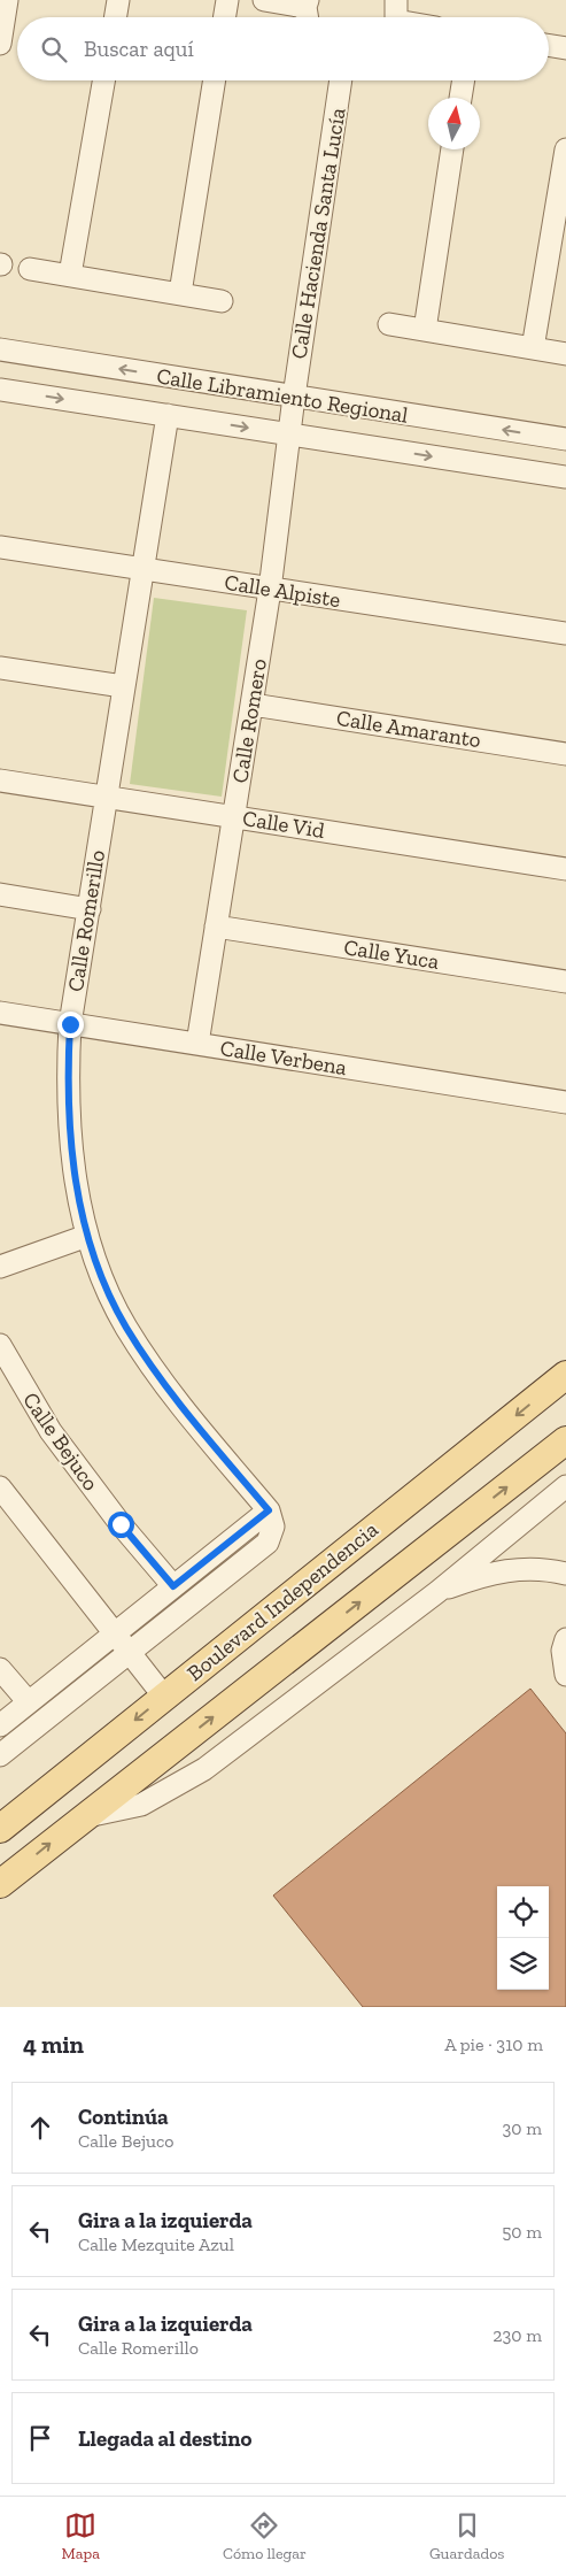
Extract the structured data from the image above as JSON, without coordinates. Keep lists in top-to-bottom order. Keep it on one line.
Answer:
{"streets":{"main road":["Boulevard Independencia"],"street":["Calle Hacienda Santa Lucía","Calle Libramiento Regional","Calle Alpiste","Calle Romero","Calle Amaranto","Calle Vid","Calle Romerillo","Calle Yuca","Calle Verbena","Calle Bejuco"]},"crossings":[["Calle Hacienda Santa Lucía","Calle Libramiento Regional"],["Calle Hacienda Santa Lucía","Calle Romero"],["Calle Libramiento Regional","Calle Romero"],["Calle Libramiento Regional","Calle Romerillo"],["Calle Alpiste","Calle Romero"],["Calle Alpiste","Calle Romerillo"],["Calle Romero","Calle Amaranto"],["Calle Romero","Calle Vid"],["Calle Romero","Calle Yuca"],["Calle Romero","Calle Verbena"],["Calle Vid","Calle Romerillo"],["Calle Romerillo","Calle Verbena"]],"north":"top","page":{"search":"Buscar aquí","heading":["4 min","A pie · 310 m"],"list":[["Continúa","Calle Bejuco","30 m"],["Gira a la izquierda","Calle Mezquite Azul","50 m"],["Gira a la izquierda","Calle Romerillo","230 m"],"Llegada al destino"],"nav":["Mapa","Cómo llegar","Guardados"]}}
